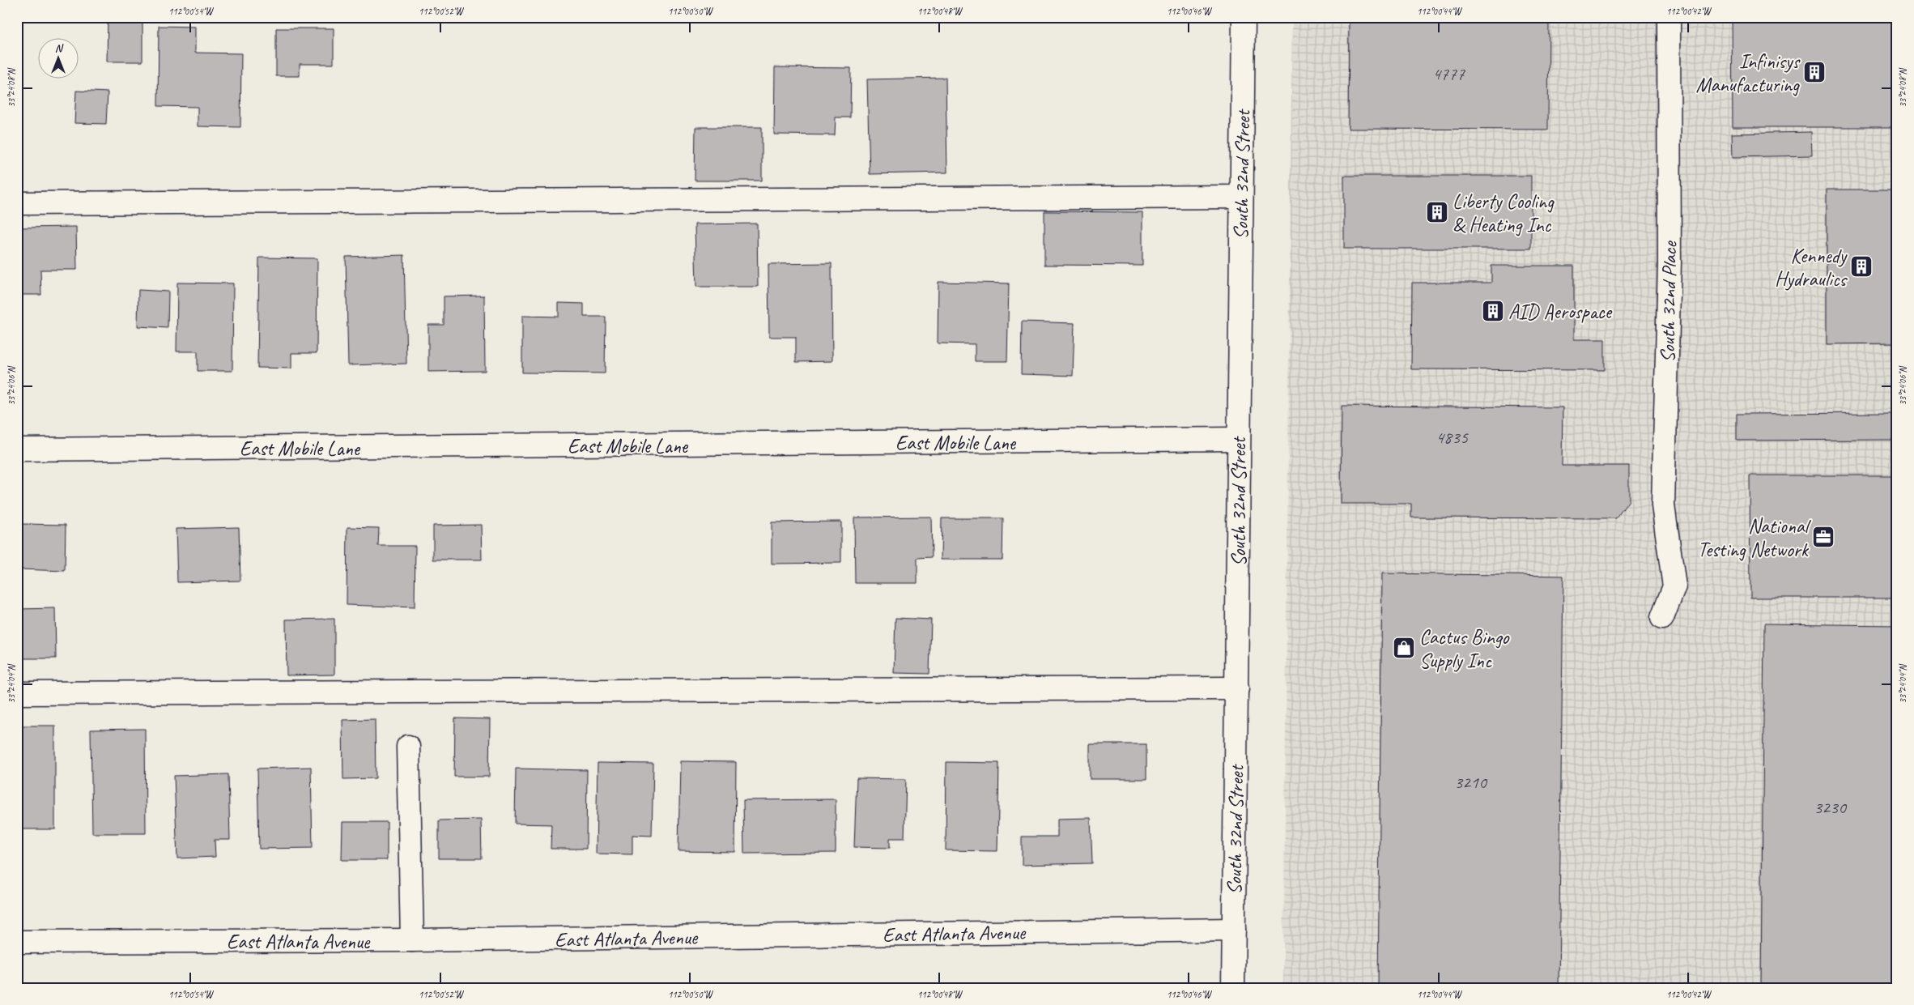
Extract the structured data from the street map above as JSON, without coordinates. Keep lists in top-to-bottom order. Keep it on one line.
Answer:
{"streets":{"street":["South 32nd Street","South 32nd Place","East Mobile Lane","East Atlanta Avenue"]},"crossings":[["South 32nd Street","East Mobile Lane"],["South 32nd Street","East Atlanta Avenue"]],"places":{"building":["Infinisys Manufacturing","Liberty Cooling & Heating Inc","Kennedy Hydraulics","AID Aerospace"],"office":["National Testing Network"],"shop":["Cactus Bingo Supply Inc"]},"house_numbers":["4777","4835","3210","3230"],"north":"top","coordinates":["112°00'54\"W","112°00'52\"W","112°00'50\"W","112°00'48\"W","112°00'46\"W","112°00'44\"W","112°00'42\"W","33°24'08\"N","33°24'06\"N","33°24'04\"N"]}
